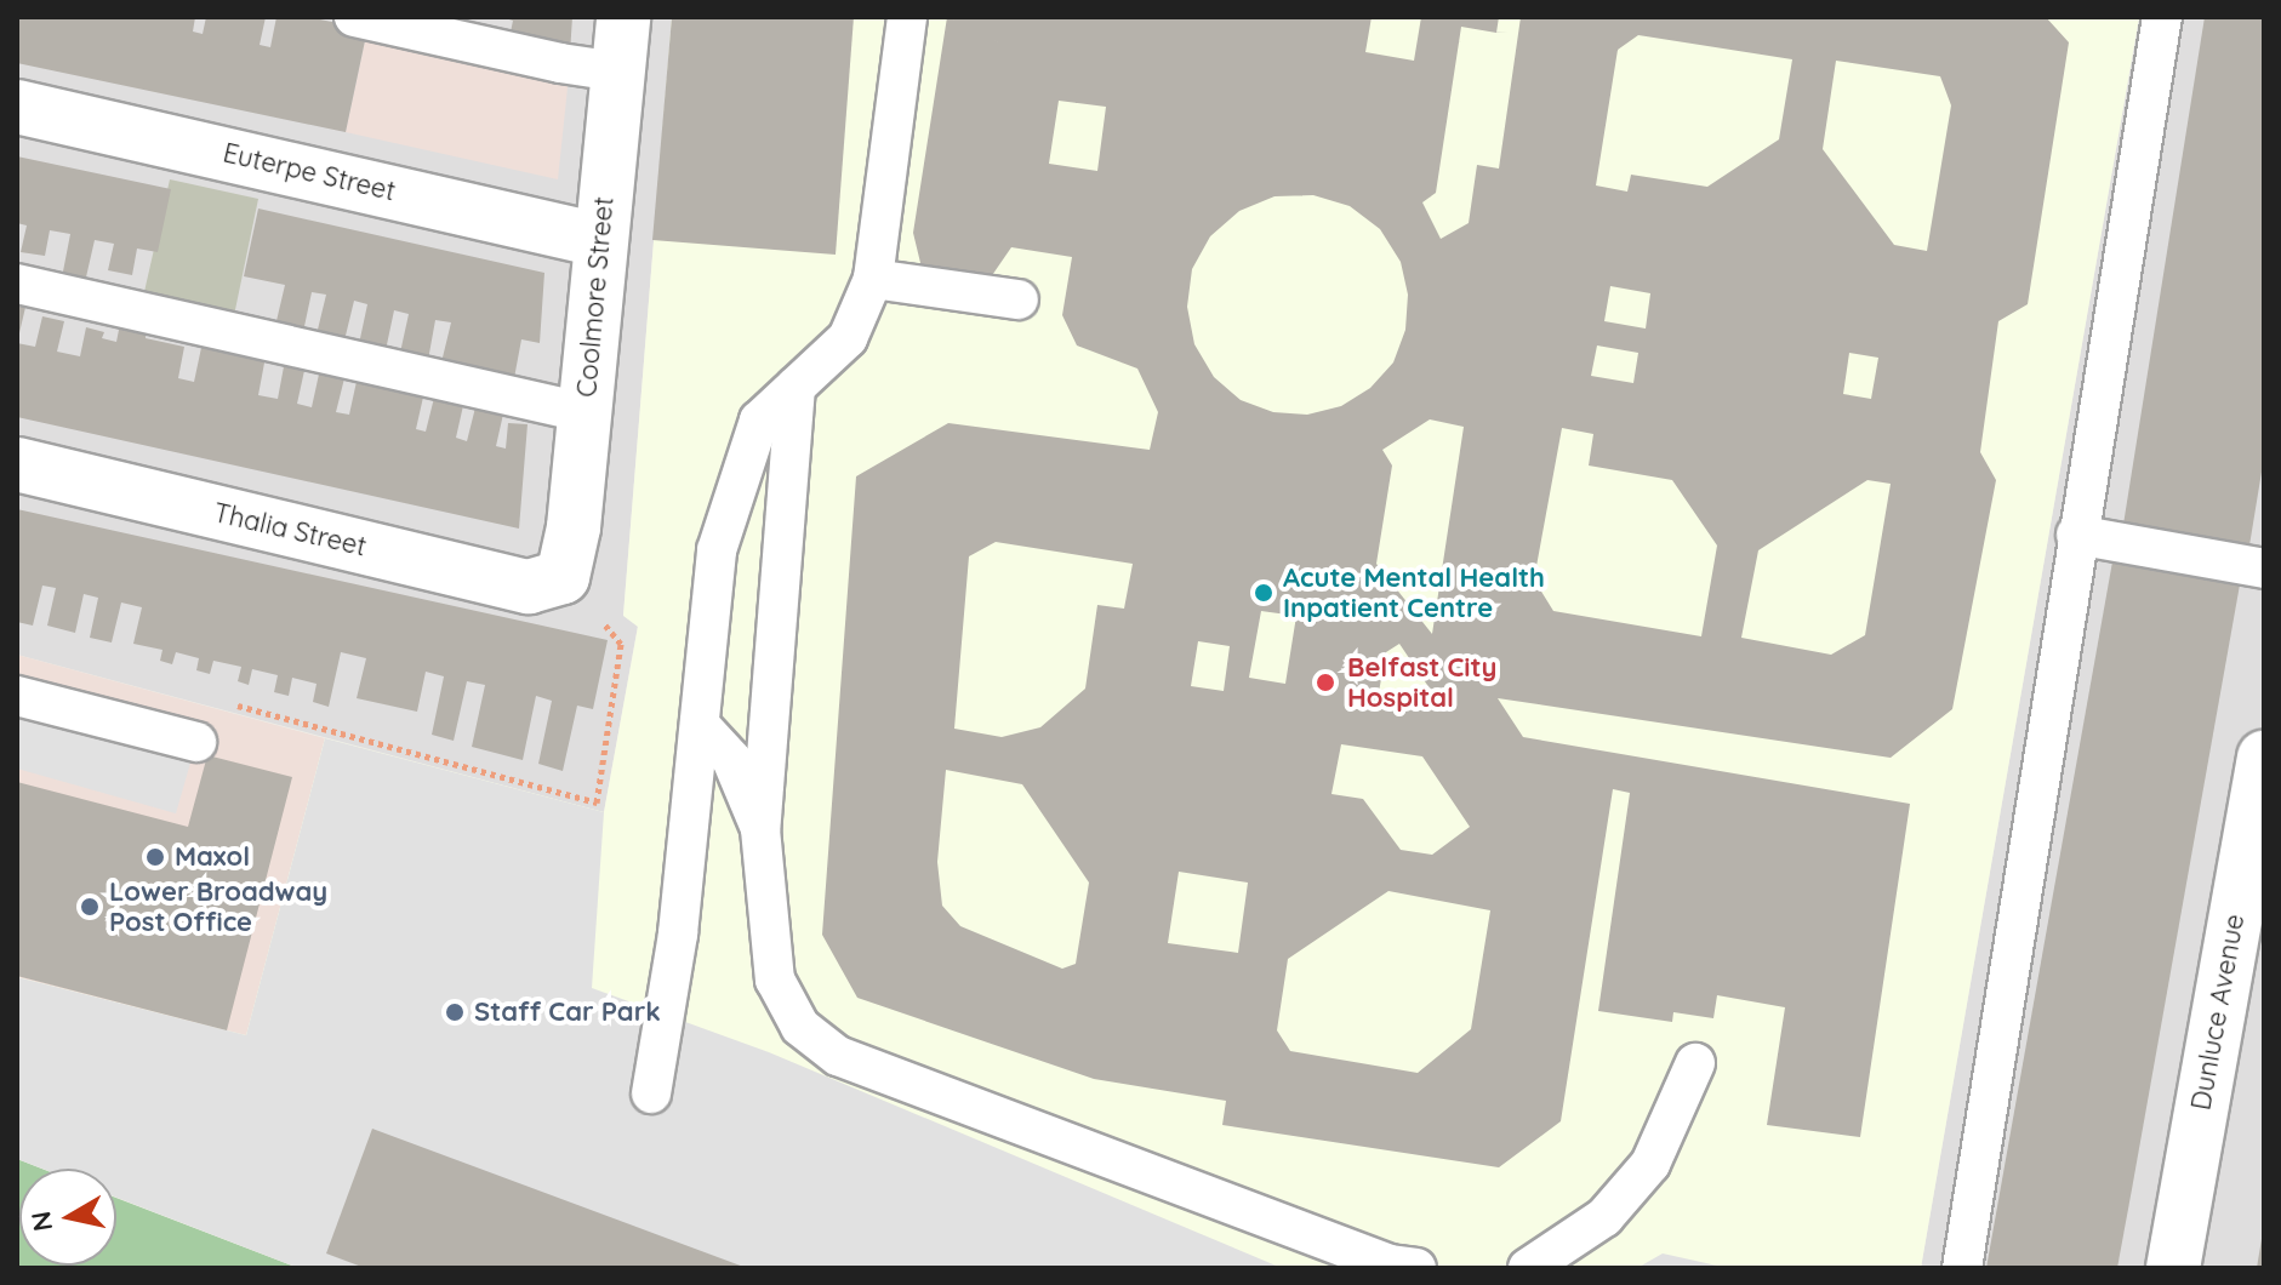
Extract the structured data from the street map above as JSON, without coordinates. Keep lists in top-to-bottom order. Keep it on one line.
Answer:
{"streets":{"street":["Euterpe Street","Coolmore Street","Thalia Street","Dunluce Avenue"]},"crossings":[["Euterpe Street","Coolmore Street"],["Coolmore Street","Thalia Street"]],"places":["Acute Mental Health Inpatient Centre","Belfast City Hospital","Maxol","Lower Broadway Post Office","Staff Car Park"],"north":"left"}
